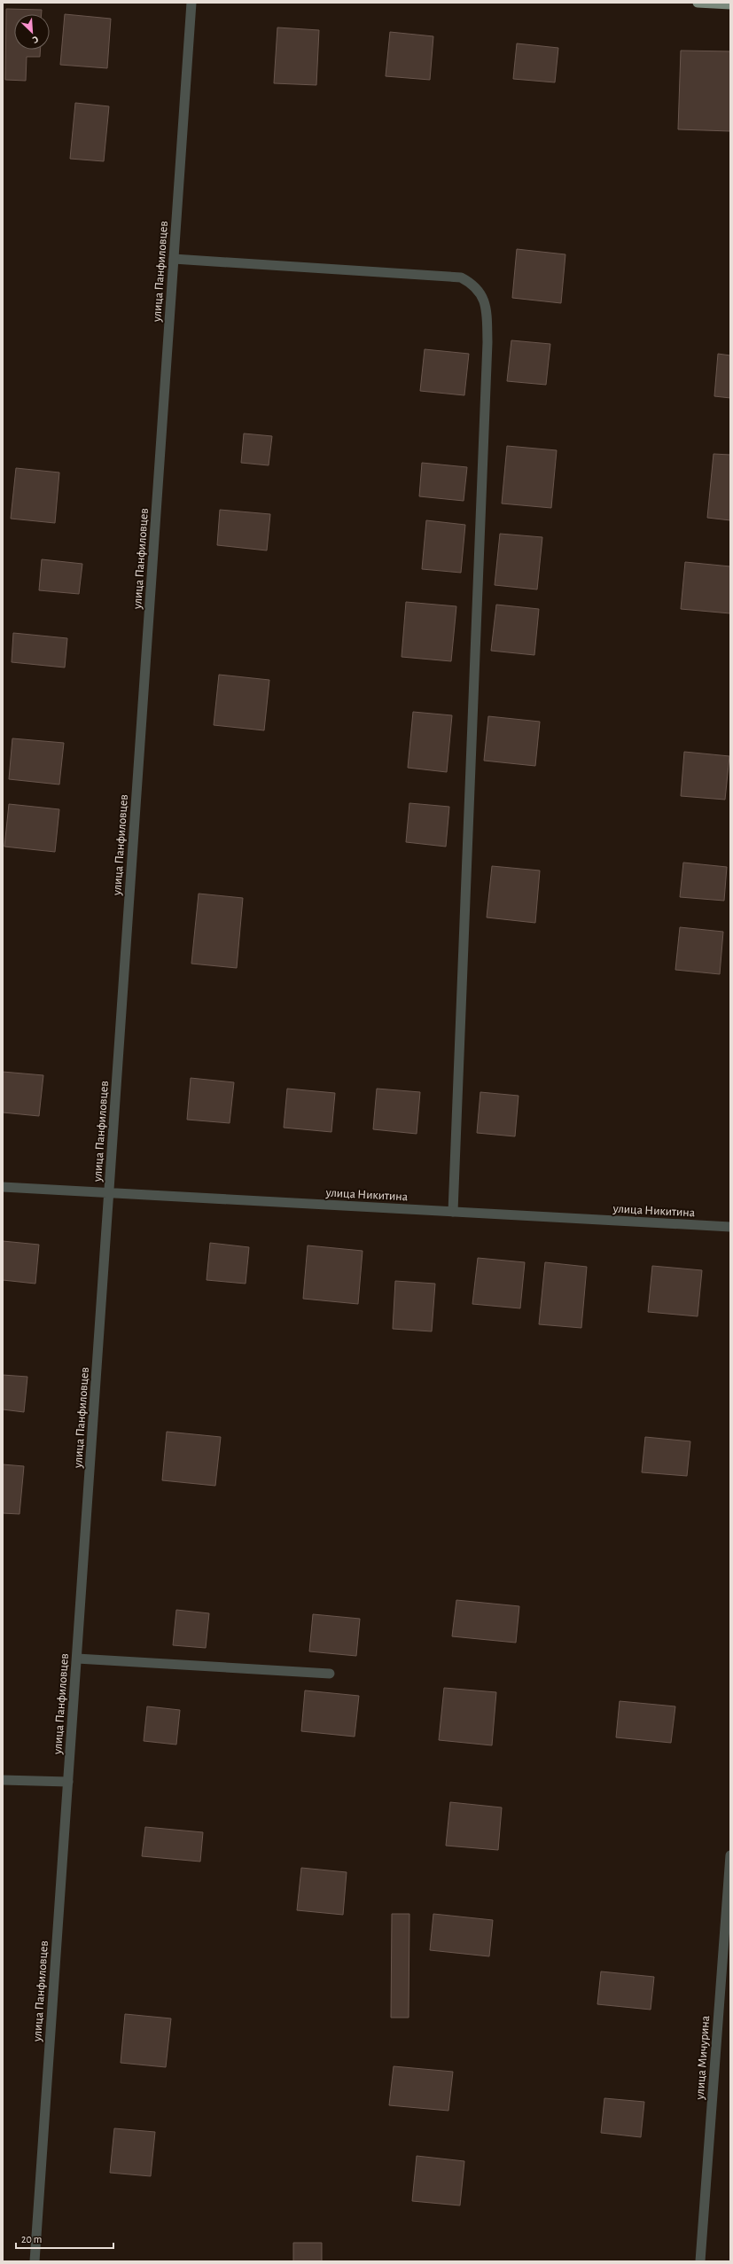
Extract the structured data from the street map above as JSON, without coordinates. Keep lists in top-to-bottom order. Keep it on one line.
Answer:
{"streets":{"street":["улица Панфиловцев","улица Никитина","улица Мичурина"]},"crossings":[["улица Панфиловцев","улица Никитина"]],"scale_bar":"20 m","north":"bottom right"}
